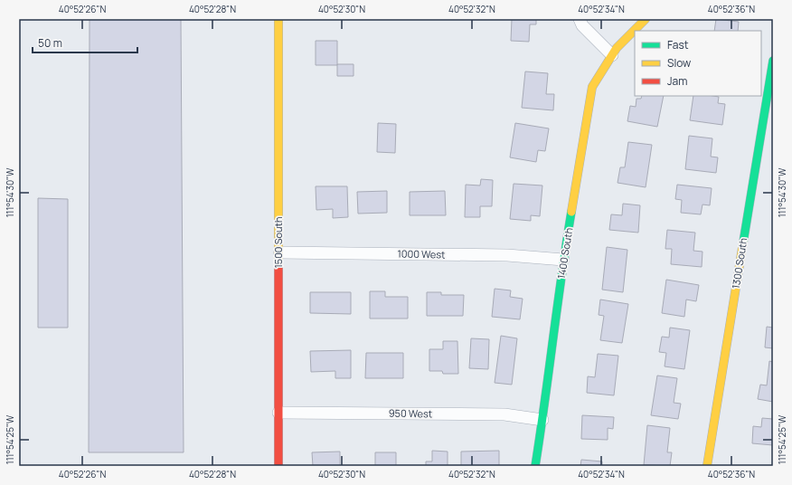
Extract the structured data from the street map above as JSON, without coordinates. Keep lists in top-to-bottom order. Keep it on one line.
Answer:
{"streets":{"street":["1500 South","1400 South","1000 West","1300 South","950 West"]},"crossings":[["1500 South","1000 West"],["1500 South","950 West"],["1400 South","1000 West"],["1400 South","950 West"]],"legend":["Fast","Slow","Jam"],"scale_bar":"50 m","coordinates":["40°52'26\"N","40°52'28\"N","40°52'30\"N","40°52'32\"N","40°52'34\"N","40°52'36\"N","111°54'30\"W","111°54'25\"W"]}
